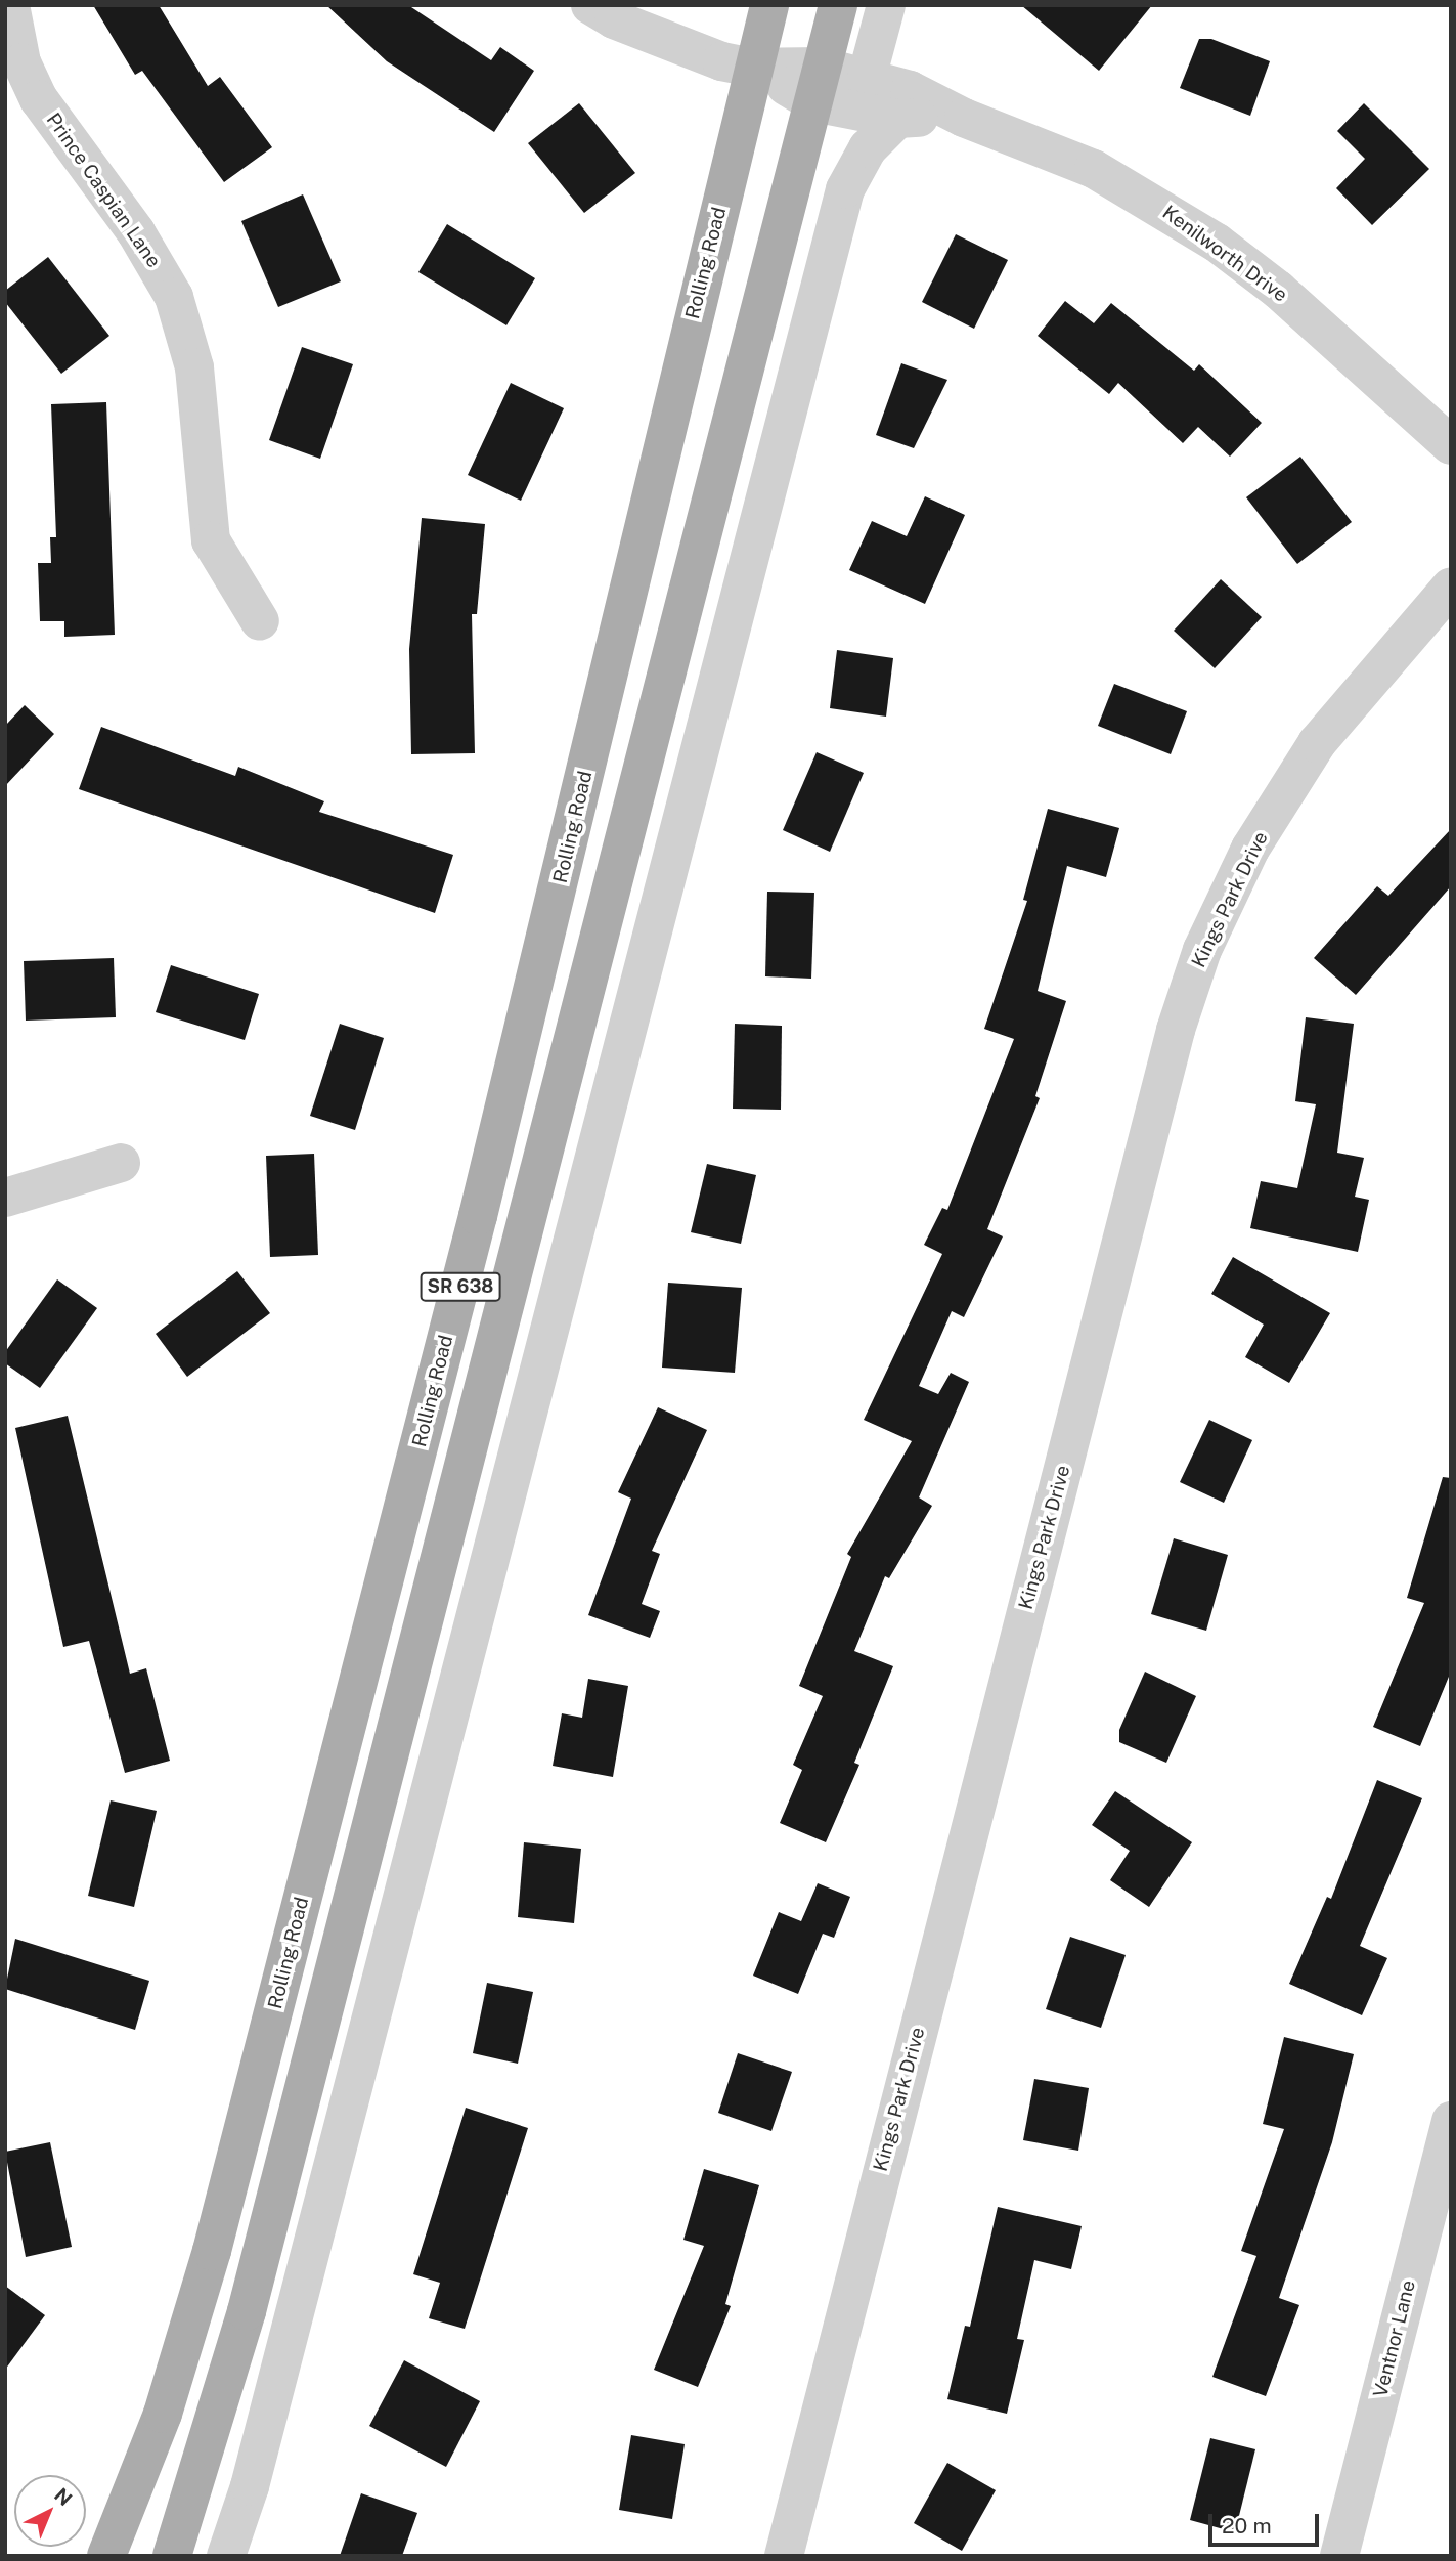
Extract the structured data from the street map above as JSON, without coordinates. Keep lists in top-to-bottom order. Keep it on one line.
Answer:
{"streets":{"main road":["Rolling Road","SR 638"],"street":["Prince Caspian Lane","Kenilworth Drive","Kings Park Drive","Ventnor Lane"]},"crossings":[["Kenilworth Drive","Rolling Road"],["Kenilworth Drive","SR 638"]],"scale_bar":"20 m","north":"top right"}
